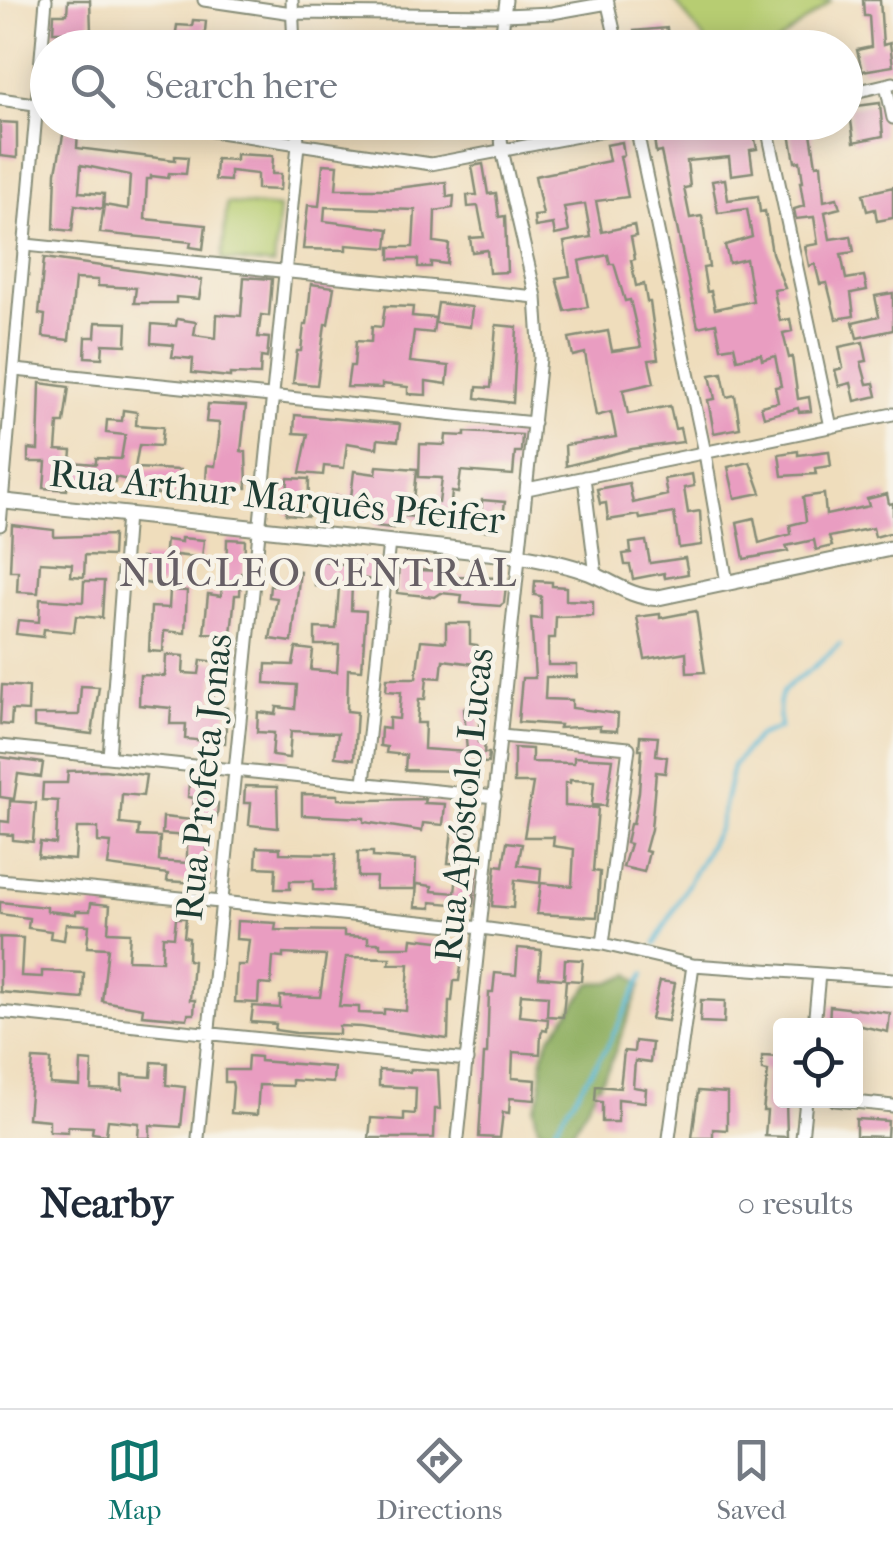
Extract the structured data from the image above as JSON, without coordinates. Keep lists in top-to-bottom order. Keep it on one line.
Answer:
{"streets":{"street":["Rua Arthur Marquês Pfeifer","Rua Profeta Jonas","Rua Apóstolo Lucas"]},"crossings":[["Rua Arthur Marquês Pfeifer","Rua Profeta Jonas"],["Rua Arthur Marquês Pfeifer","Rua Apóstolo Lucas"]],"districts":["NÚCLEO CENTRAL"],"page":{"search":"Search here","heading":["Nearby","0 results"],"nav":["Map","Directions","Saved"]}}
